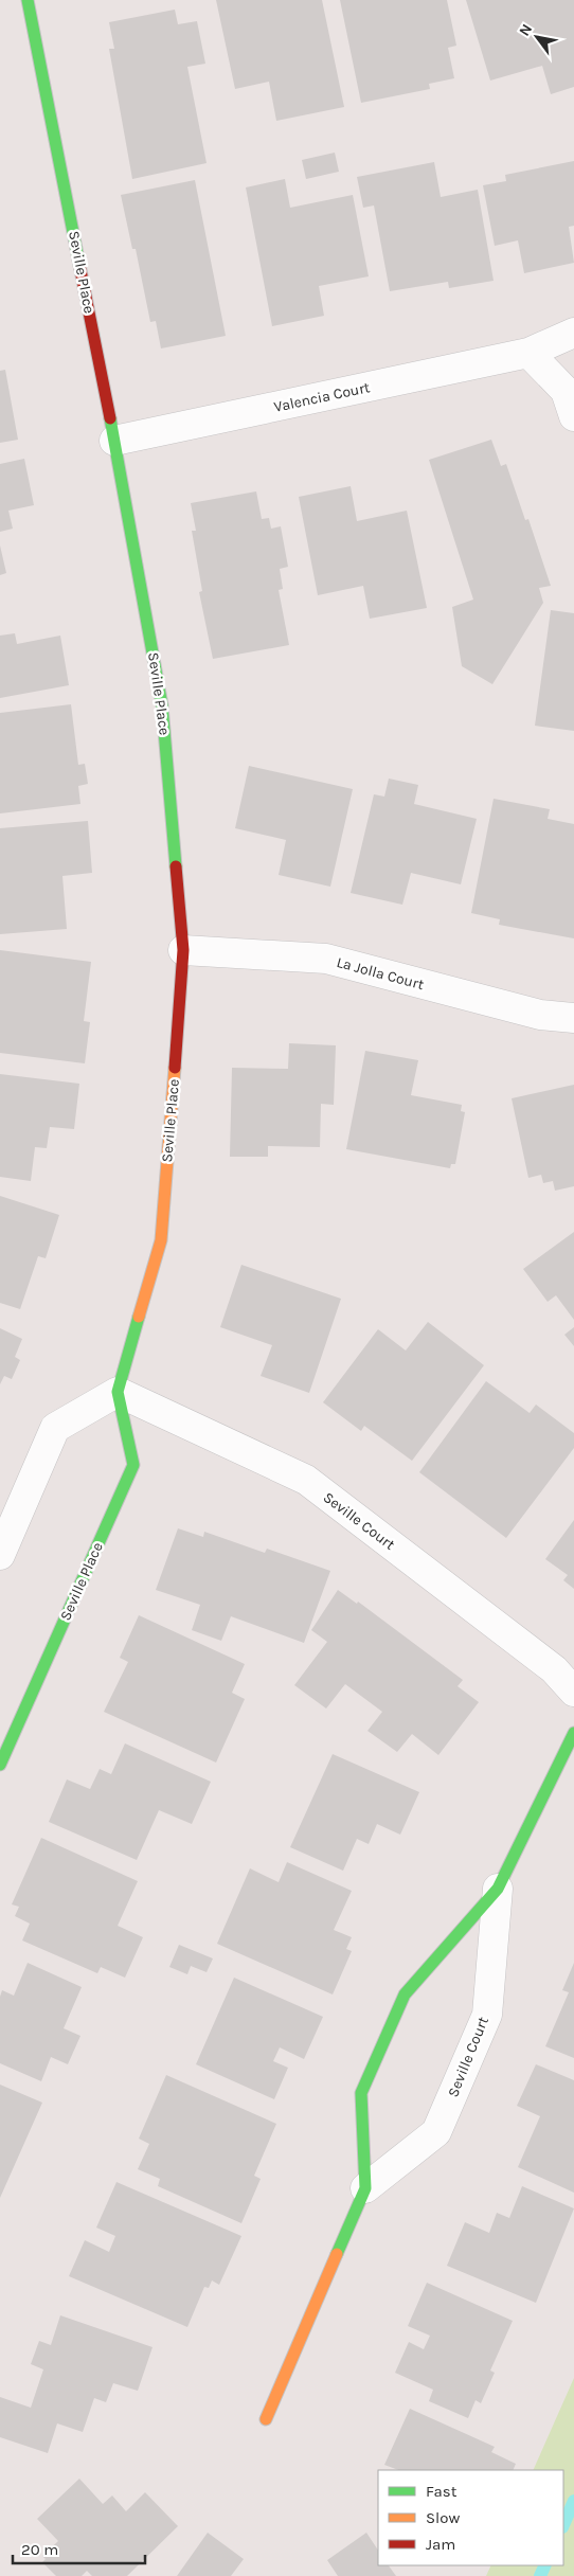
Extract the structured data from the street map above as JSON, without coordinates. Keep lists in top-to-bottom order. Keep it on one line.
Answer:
{"streets":{"street":["Seville Place","Valencia Court","La Jolla Court","Seville Court"]},"crossings":[["Seville Place","Valencia Court"],["Seville Place","La Jolla Court"],["Seville Place","Seville Court"]],"legend":["Fast","Slow","Jam"],"scale_bar":"20 m","north":"top left"}
